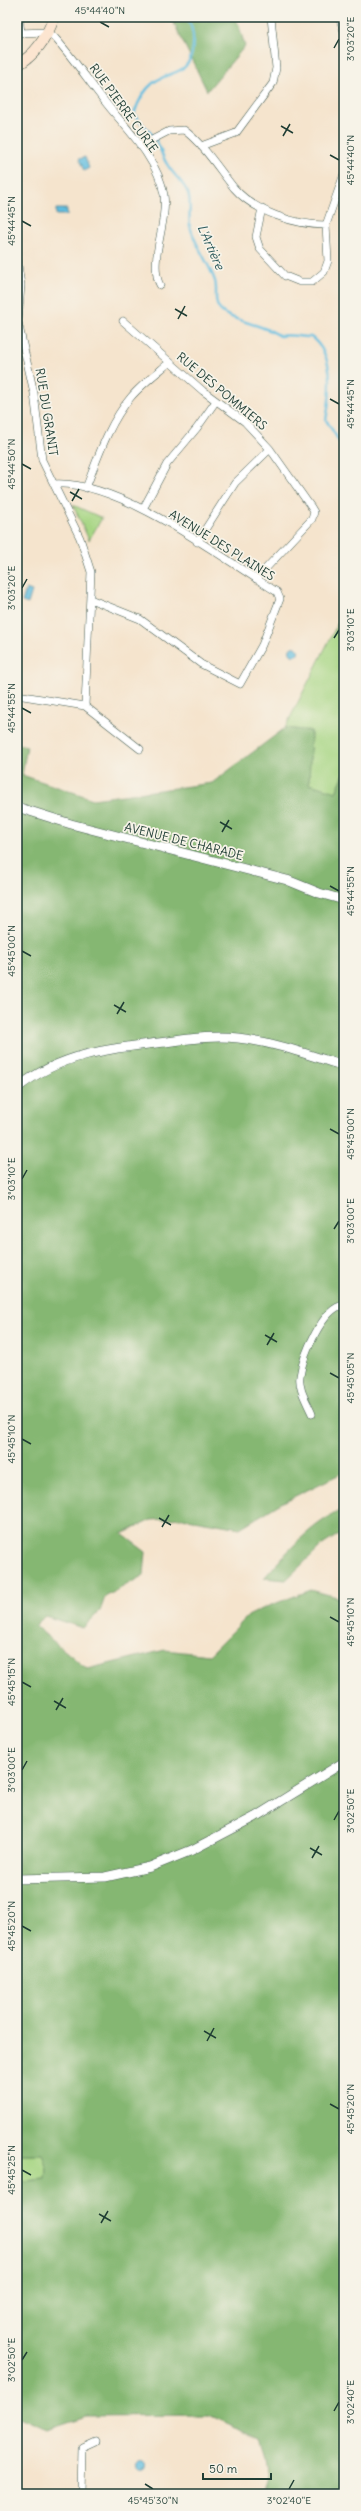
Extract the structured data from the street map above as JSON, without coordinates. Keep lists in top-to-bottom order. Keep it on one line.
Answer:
{"streets":{"street":["RUE PIERRE CURIE","RUE DES POMMIERS","RUE DU GRANIT","AVENUE DES PLAINES","AVENUE DE CHARADE"]},"crossings":[["RUE DES POMMIERS","AVENUE DES PLAINES"],["RUE DU GRANIT","AVENUE DES PLAINES"]],"water":["L'Artière"],"scale_bar":"50 m","coordinates":["45°44'40\"N","3°03'20\"E","45°44'45\"N","45°44'50\"N","3°03'10\"E","45°44'55\"N","45°45'00\"N","3°03'00\"E","45°45'05\"N","45°45'10\"N","45°45'15\"N","3°02'50\"E","45°45'20\"N","45°45'25\"N","3°02'40\"E","45°45'30\"N"]}
